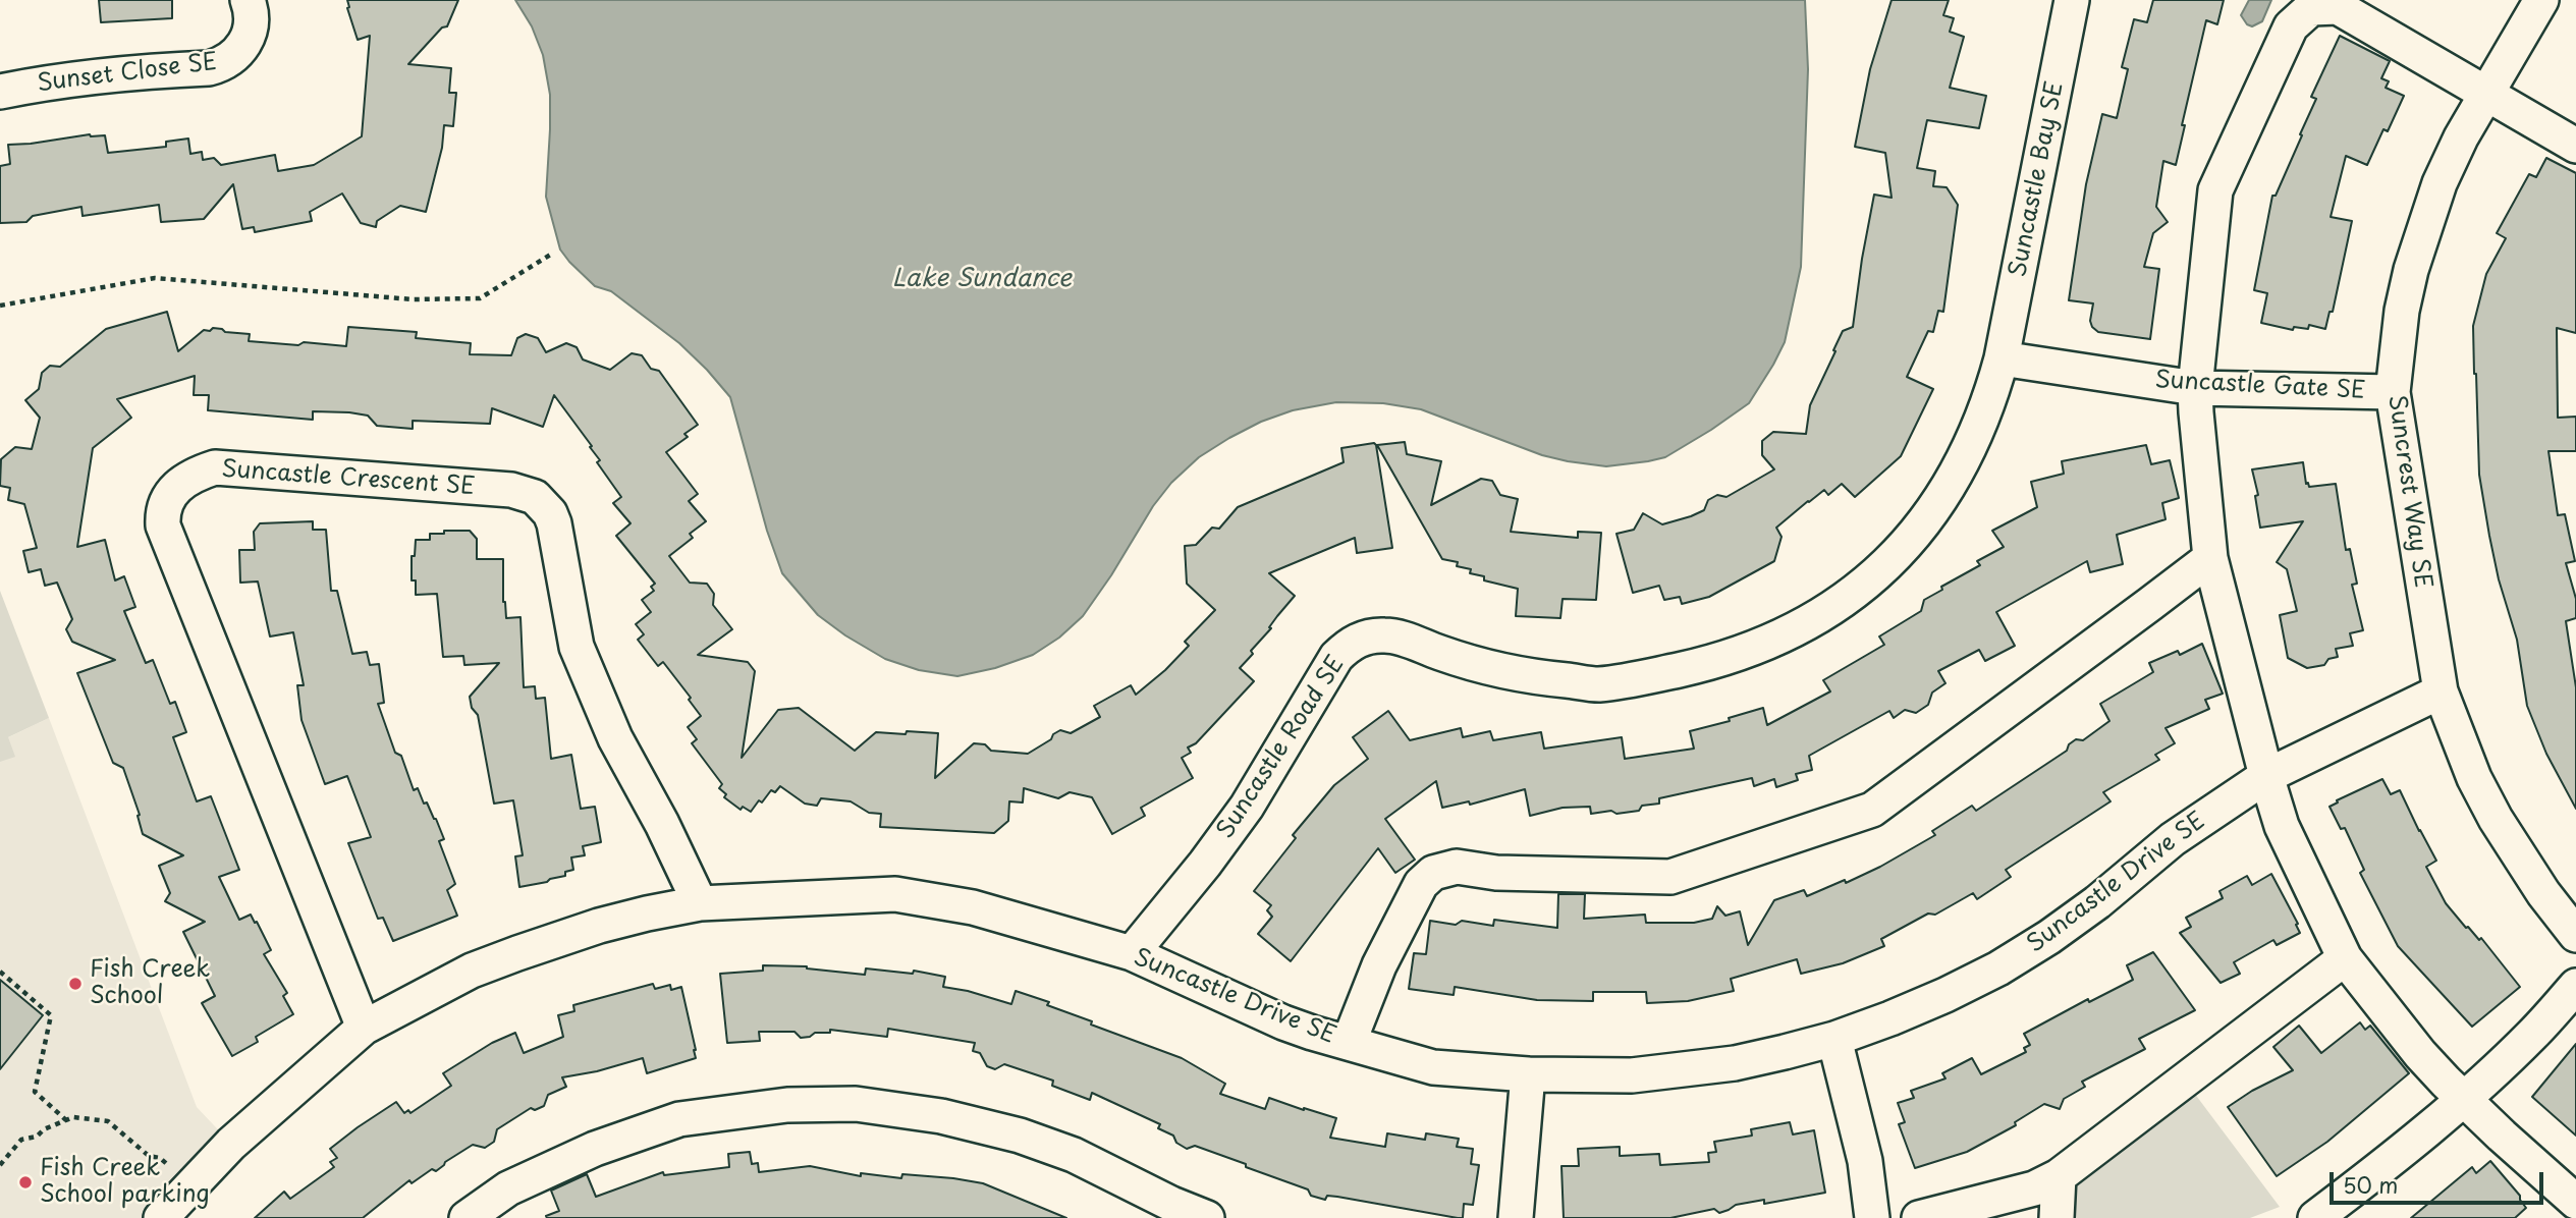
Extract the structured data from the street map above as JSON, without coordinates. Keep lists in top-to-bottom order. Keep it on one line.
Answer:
{"streets":{"street":["Sunset Close SE","Suncastle Bay SE","Suncastle Gate SE","Suncastle Crescent SE","Suncrest Way SE","Suncastle Road SE","Suncastle Drive SE"]},"crossings":[["Suncastle Bay SE","Suncastle Gate SE"],["Suncastle Bay SE","Suncastle Road SE"],["Suncastle Gate SE","Suncrest Way SE"],["Suncastle Gate SE","Suncastle Road SE"],["Suncastle Crescent SE","Suncastle Drive SE"],["Suncrest Way SE","Suncastle Drive SE"],["Suncastle Road SE","Suncastle Drive SE"]],"water":["Lake Sundance"],"places":["Fish Creek School","Fish Creek School parking"],"scale_bar":"50 m"}
